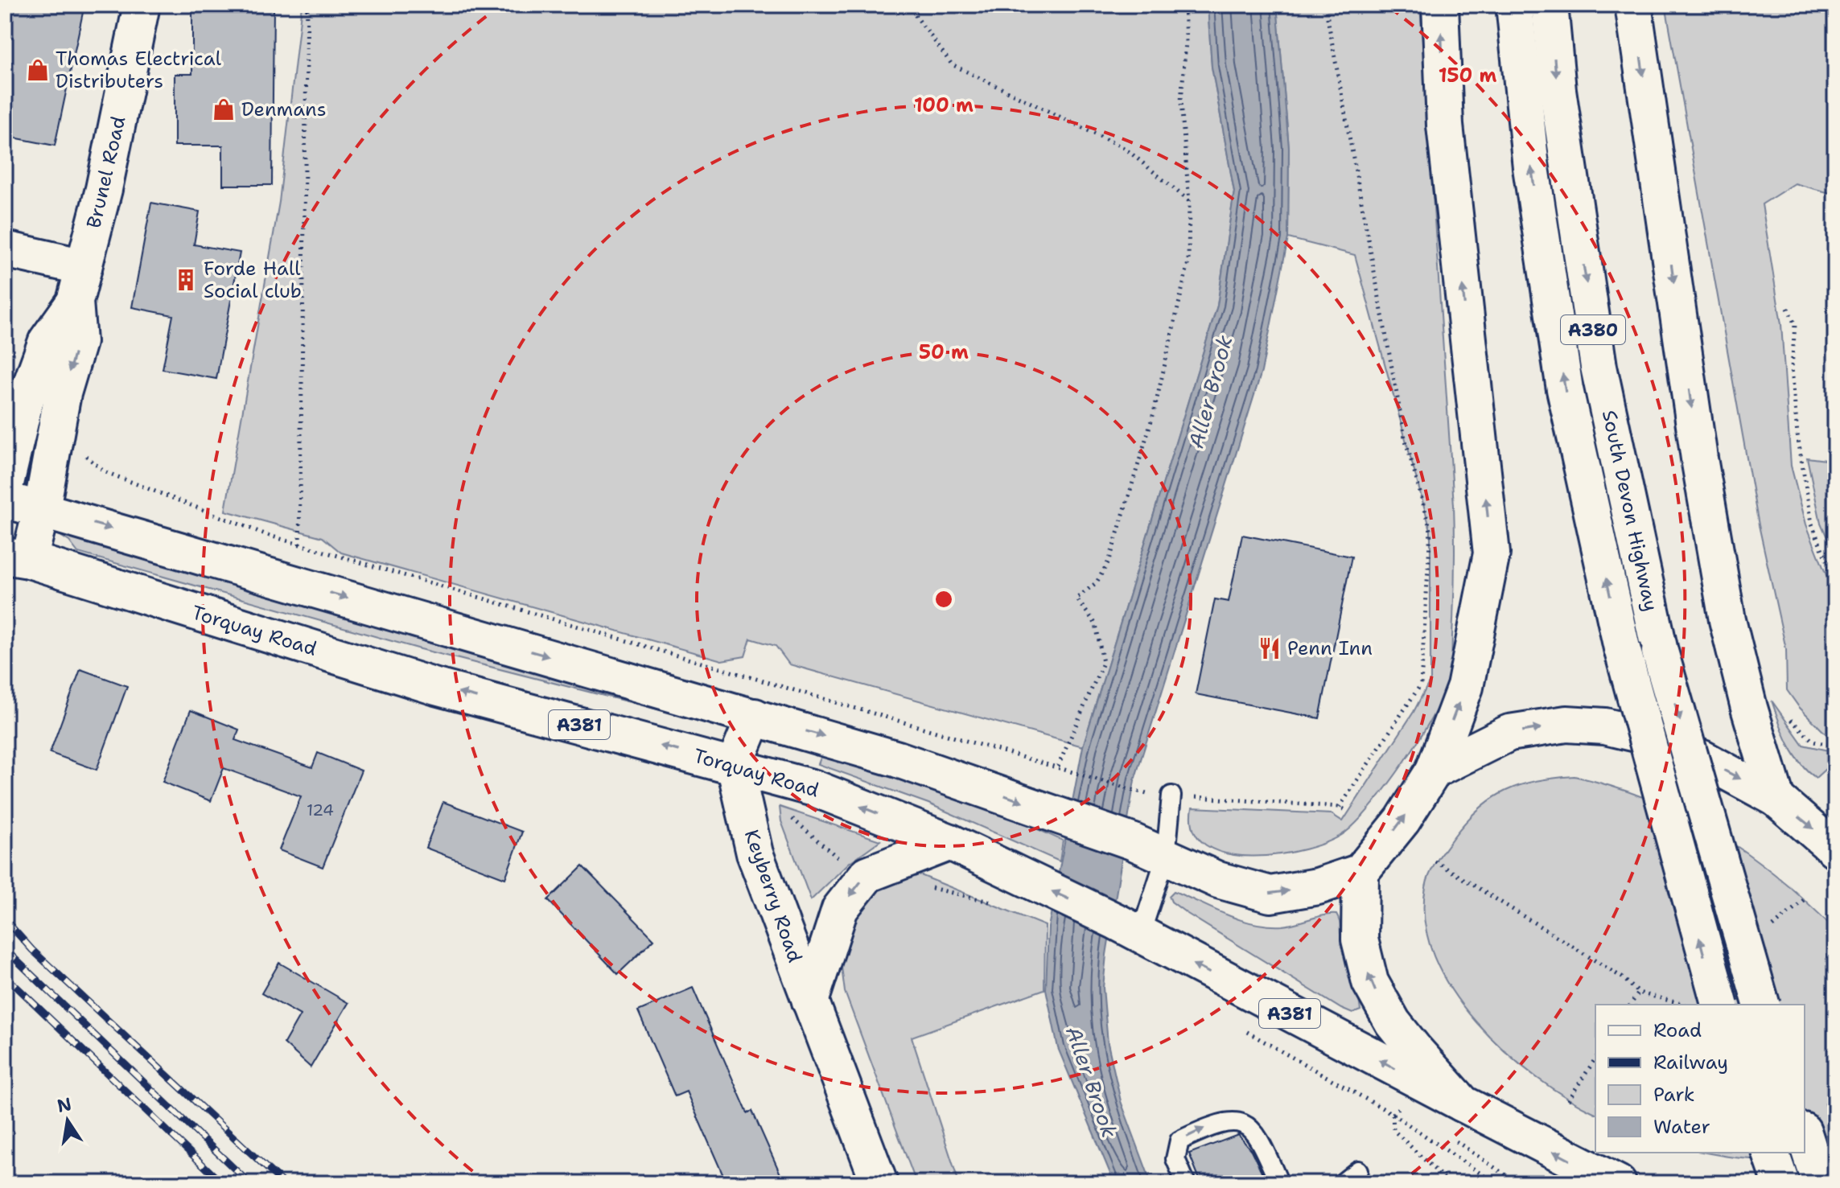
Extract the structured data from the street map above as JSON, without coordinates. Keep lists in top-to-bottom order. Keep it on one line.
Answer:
{"streets":{"main road":["Brunel Road","A380","South Devon Highway","Torquay Road","A381","Keyberry Road"]},"crossings":[["Brunel Road","Torquay Road"],["Torquay Road","A381"],["Torquay Road","Keyberry Road"]],"water":["Aller Brook"],"places":{"shop":["Thomas Electrical Distributers","Denmans"],"building":["Forde Hall Social club"],"restaurant":["Penn Inn"]},"house_numbers":["124"],"legend":["Road","Railway","Park","Water"],"north":"top","rings":["150 m","100 m","50 m"]}
